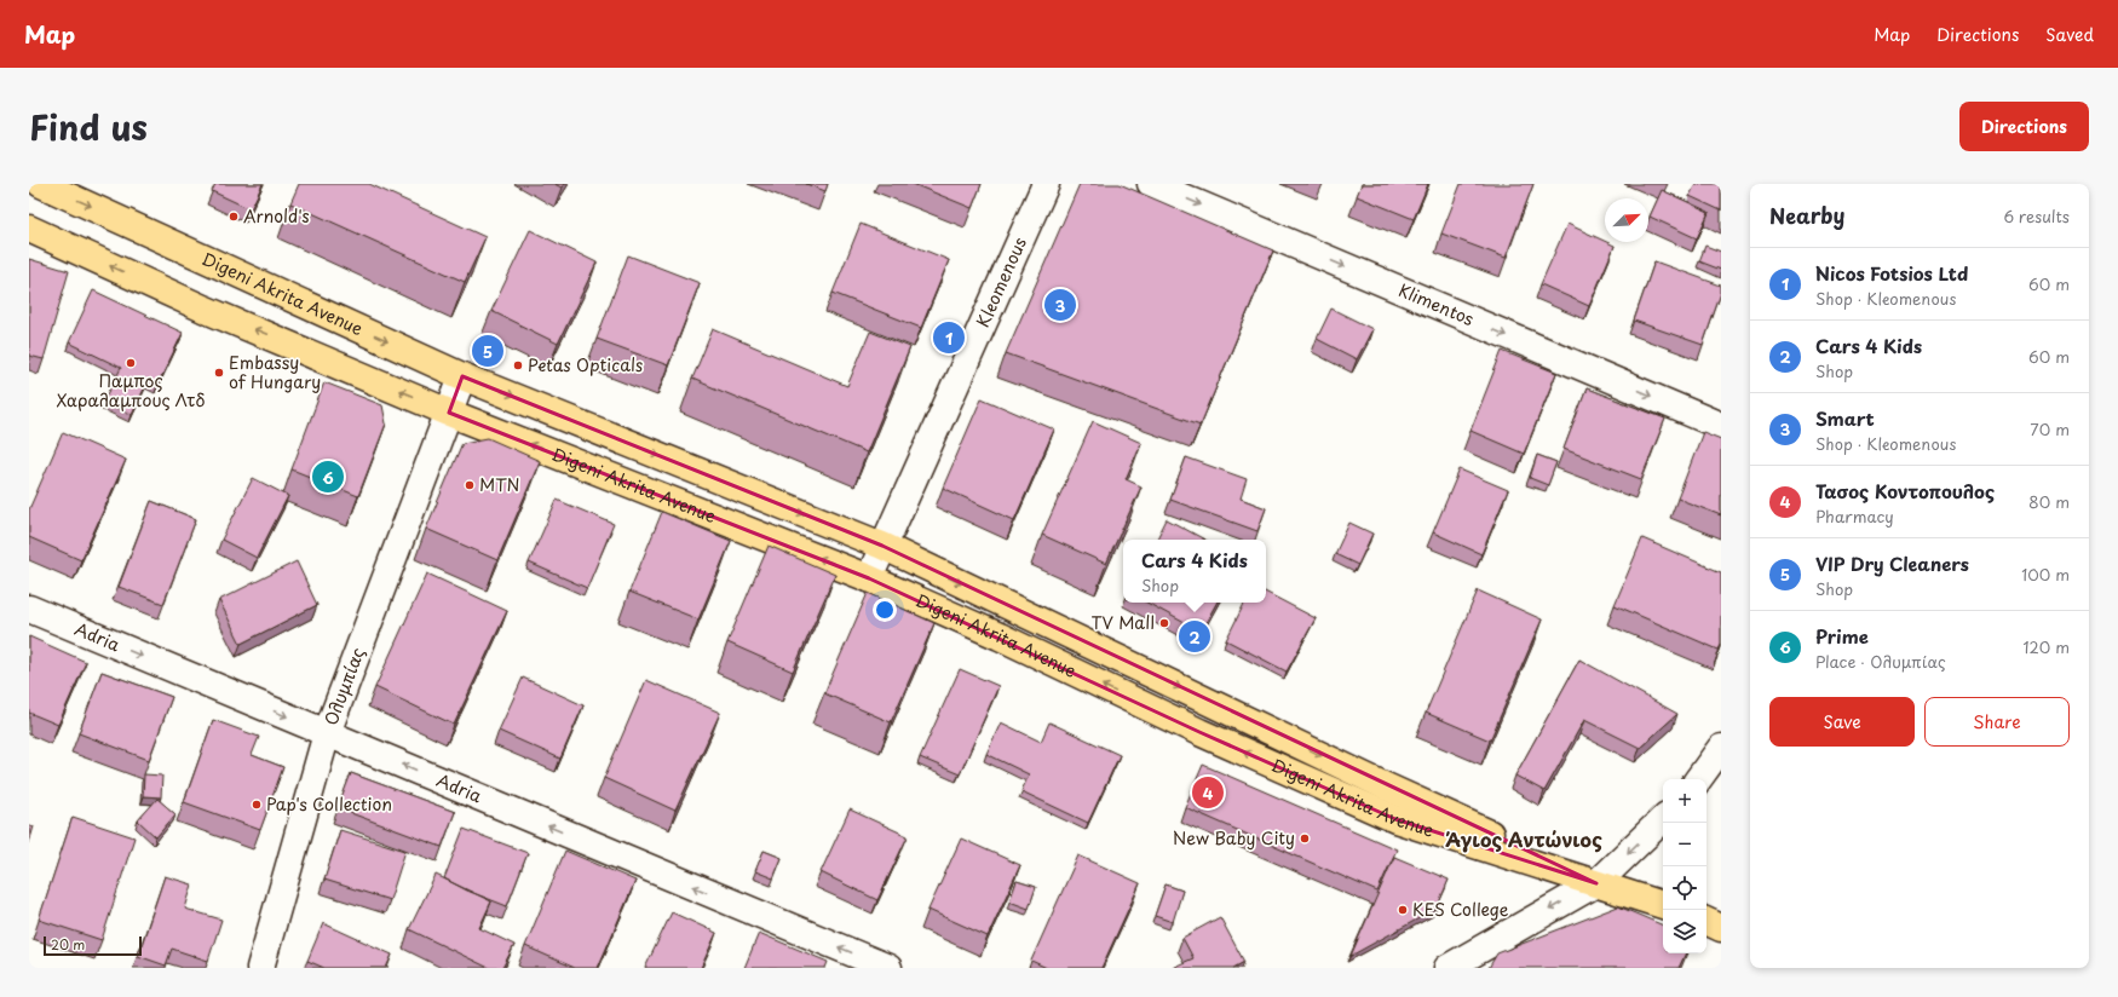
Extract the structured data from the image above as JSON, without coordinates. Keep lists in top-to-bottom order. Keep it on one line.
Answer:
{"streets":{"main road":["Digeni Akrita Avenue"],"street":["Kleomenous","Klimentos","Adria","Ολυμπίας"]},"crossings":[["Kleomenous","Digeni Akrita Avenue"],["Digeni Akrita Avenue","Ολυμπίας"],["Adria","Ολυμπίας"]],"one_way":["Klimentos"],"districts":["Άγιος Αντώνιος"],"places":["Arnold's","Παμπος Χαραλαμπους Λτδ","Petas Opticals","Embassy of Hungary","MTN","TV Mall","Pap's Collection","New Baby City","KES College"],"scale_bar":"20 m","north":"top right","page":{"header":"Map","nav":["Map","Directions","Saved"],"title":"Find us","buttons":["Directions",["Save","Share"]],"heading":["Nearby","6 results"],"list":[{"mark":"1","name":"Nicos Fotsios Ltd","note":"Shop · Kleomenous","value":"60 m"},{"mark":"2","name":"Cars 4 Kids","note":"Shop","value":"60 m"},{"mark":"3","name":"Smart","note":"Shop · Kleomenous","value":"70 m"},{"mark":"4","name":"Τασος Κοντοπουλος","note":"Pharmacy","value":"80 m"},{"mark":"5","name":"VIP Dry Cleaners","note":"Shop","value":"100 m"},{"mark":"6","name":"Prime","note":"Place · Ολυμπίας","value":"120 m"}],"pins":["3","1","5","6","2","4"],"popup":["Cars 4 Kids","Shop"],"map_buttons":["+","−"],"scale":"20 m"}}
